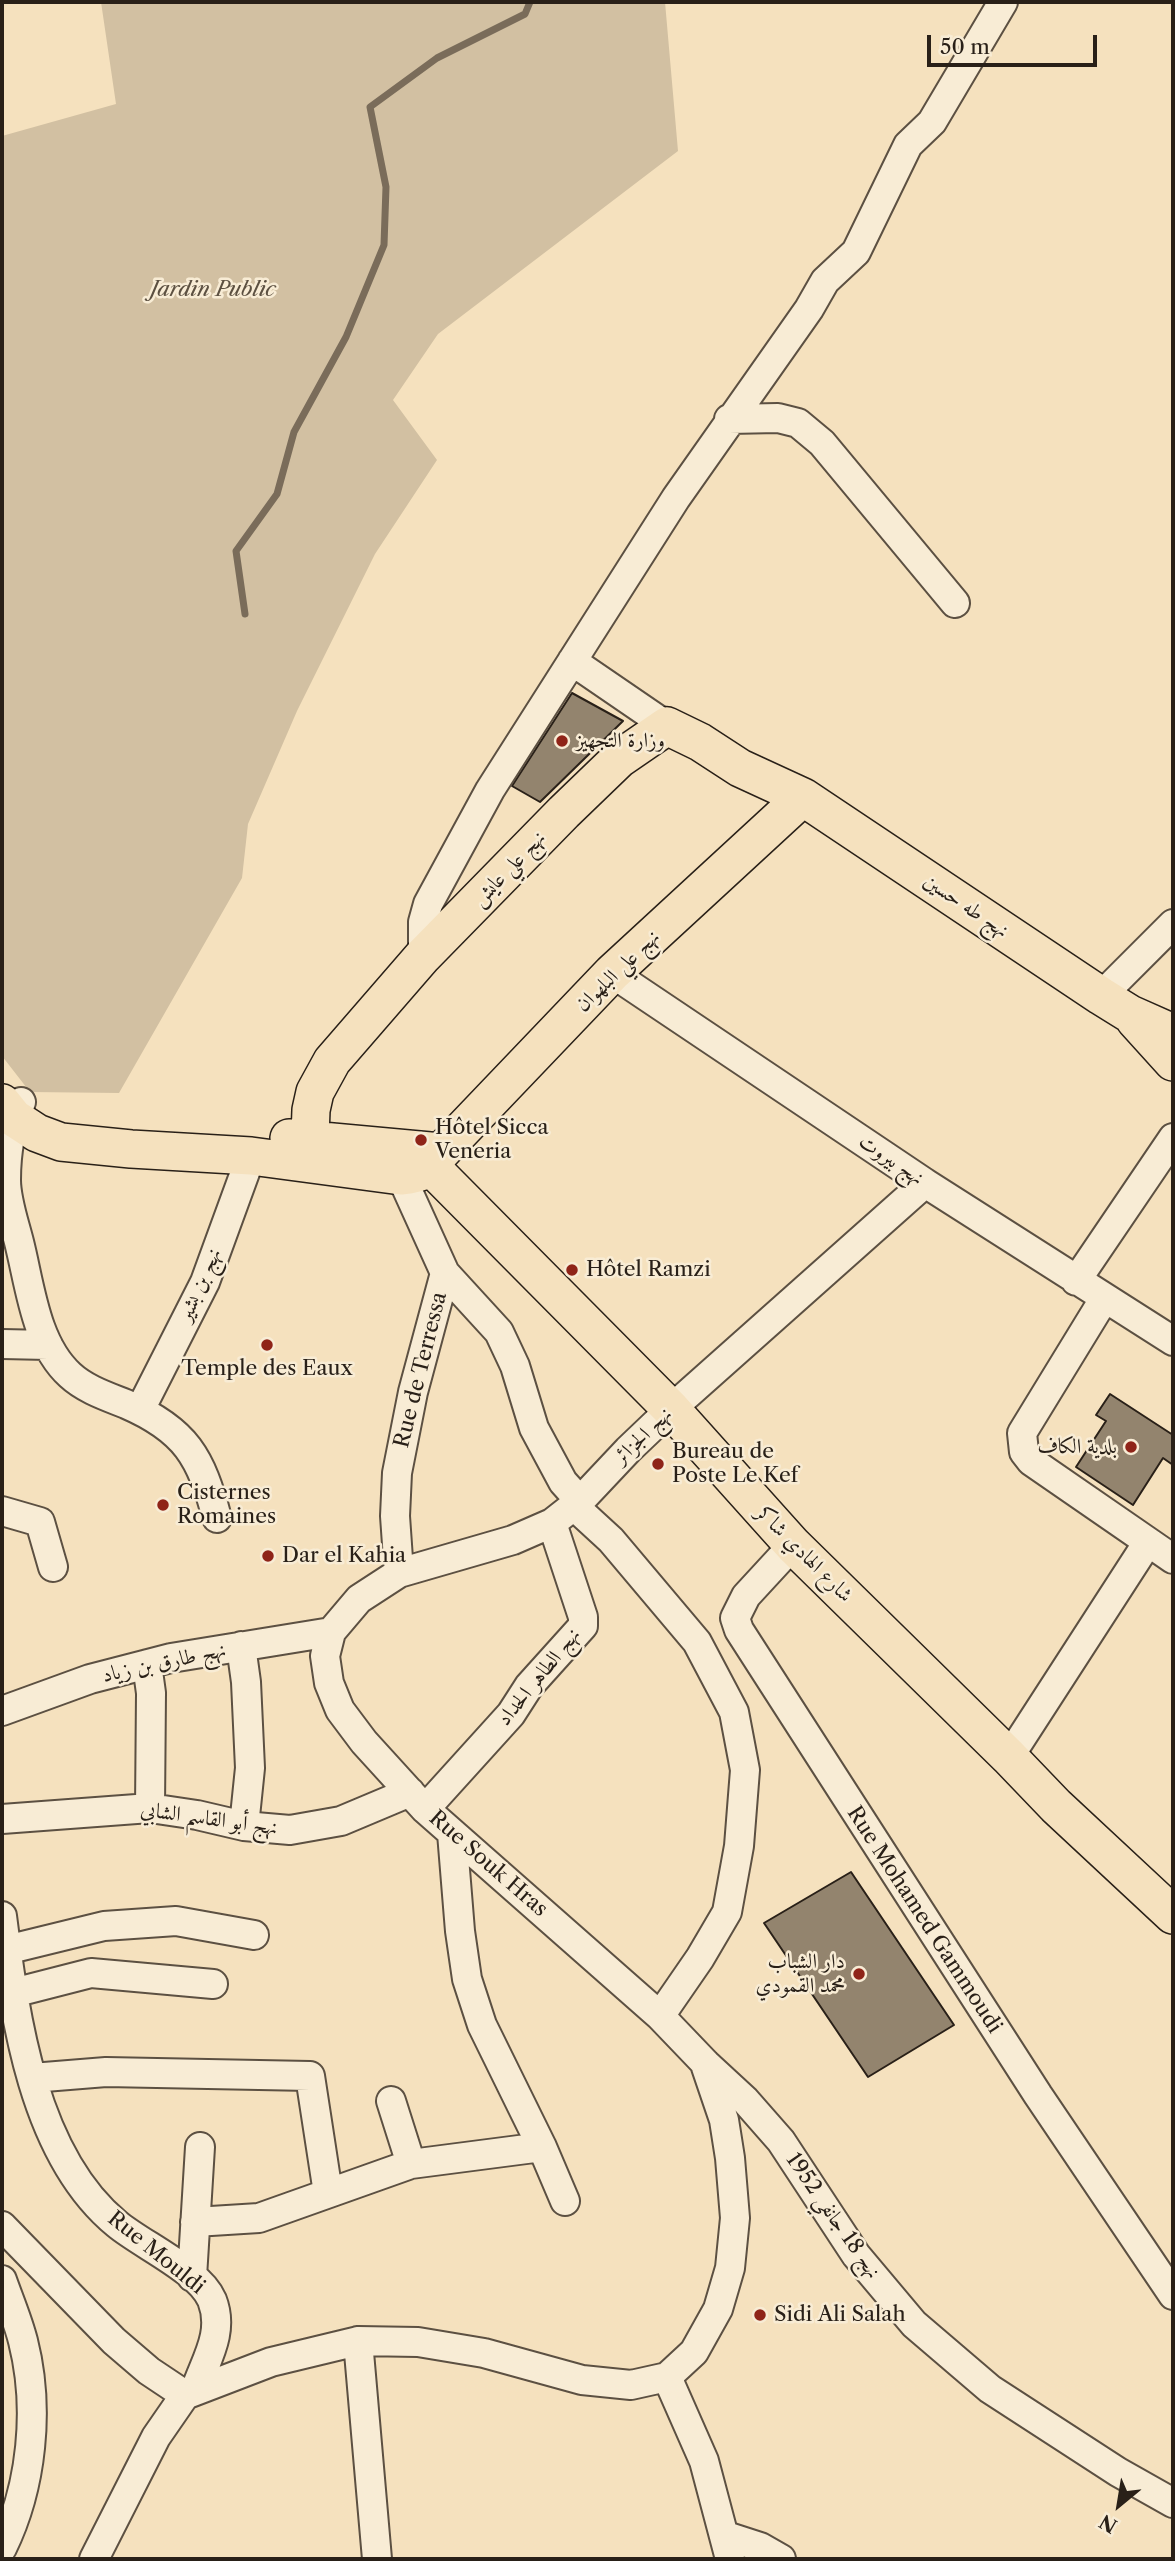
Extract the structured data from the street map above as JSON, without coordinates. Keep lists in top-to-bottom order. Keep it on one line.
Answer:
{"streets":{"main road":["نهج علي عايش","نهج طه حسين","نهج علي البلهوان","شارع الهادي شاكر"],"street":["نهج بيروت","نهج بن بشير","Rue de Terressa","نهج الجزائر","نهج طارق بن زياد","نهج الطاهر الحداد","نهج أبو القاسم الشابي","Rue Souk Hras","Rue Mohamed Gammoudi","نهج 18 جانفي 1952","Rue Mouldi"]},"crossings":[["نهج طه حسين","نهج علي البلهوان"],["نهج علي البلهوان","نهج بيروت"],["نهج علي البلهوان","Rue de Terressa"],["نهج علي البلهوان","شارع الهادي شاكر"],["نهج بيروت","نهج الجزائر"],["Rue de Terressa","نهج الجزائر"],["Rue de Terressa","شارع الهادي شاكر"],["نهج الجزائر","شارع الهادي شاكر"],["نهج الجزائر","نهج طارق بن زياد"],["نهج الجزائر","نهج الطاهر الحداد"],["نهج الجزائر","Rue Souk Hras"],["شارع الهادي شاكر","Rue Mohamed Gammoudi"],["نهج طارق بن زياد","Rue Souk Hras"],["نهج الطاهر الحداد","نهج أبو القاسم الشابي"],["نهج الطاهر الحداد","Rue Souk Hras"],["نهج أبو القاسم الشابي","Rue Souk Hras"],["Rue Souk Hras","نهج 18 جانفي 1952"]],"parks":["Jardin Public"],"places":["وزارة التجهيز","Hôtel Sicca Veneria","Hôtel Ramzi","Temple des Eaux","بلدية الكاف","Bureau de Poste Le Kef","Cisternes Romaines","Dar el Kahia","دار الشباب محمد القمودي","Sidi Ali Salah"],"scale_bar":"50 m","north":"bottom left"}
